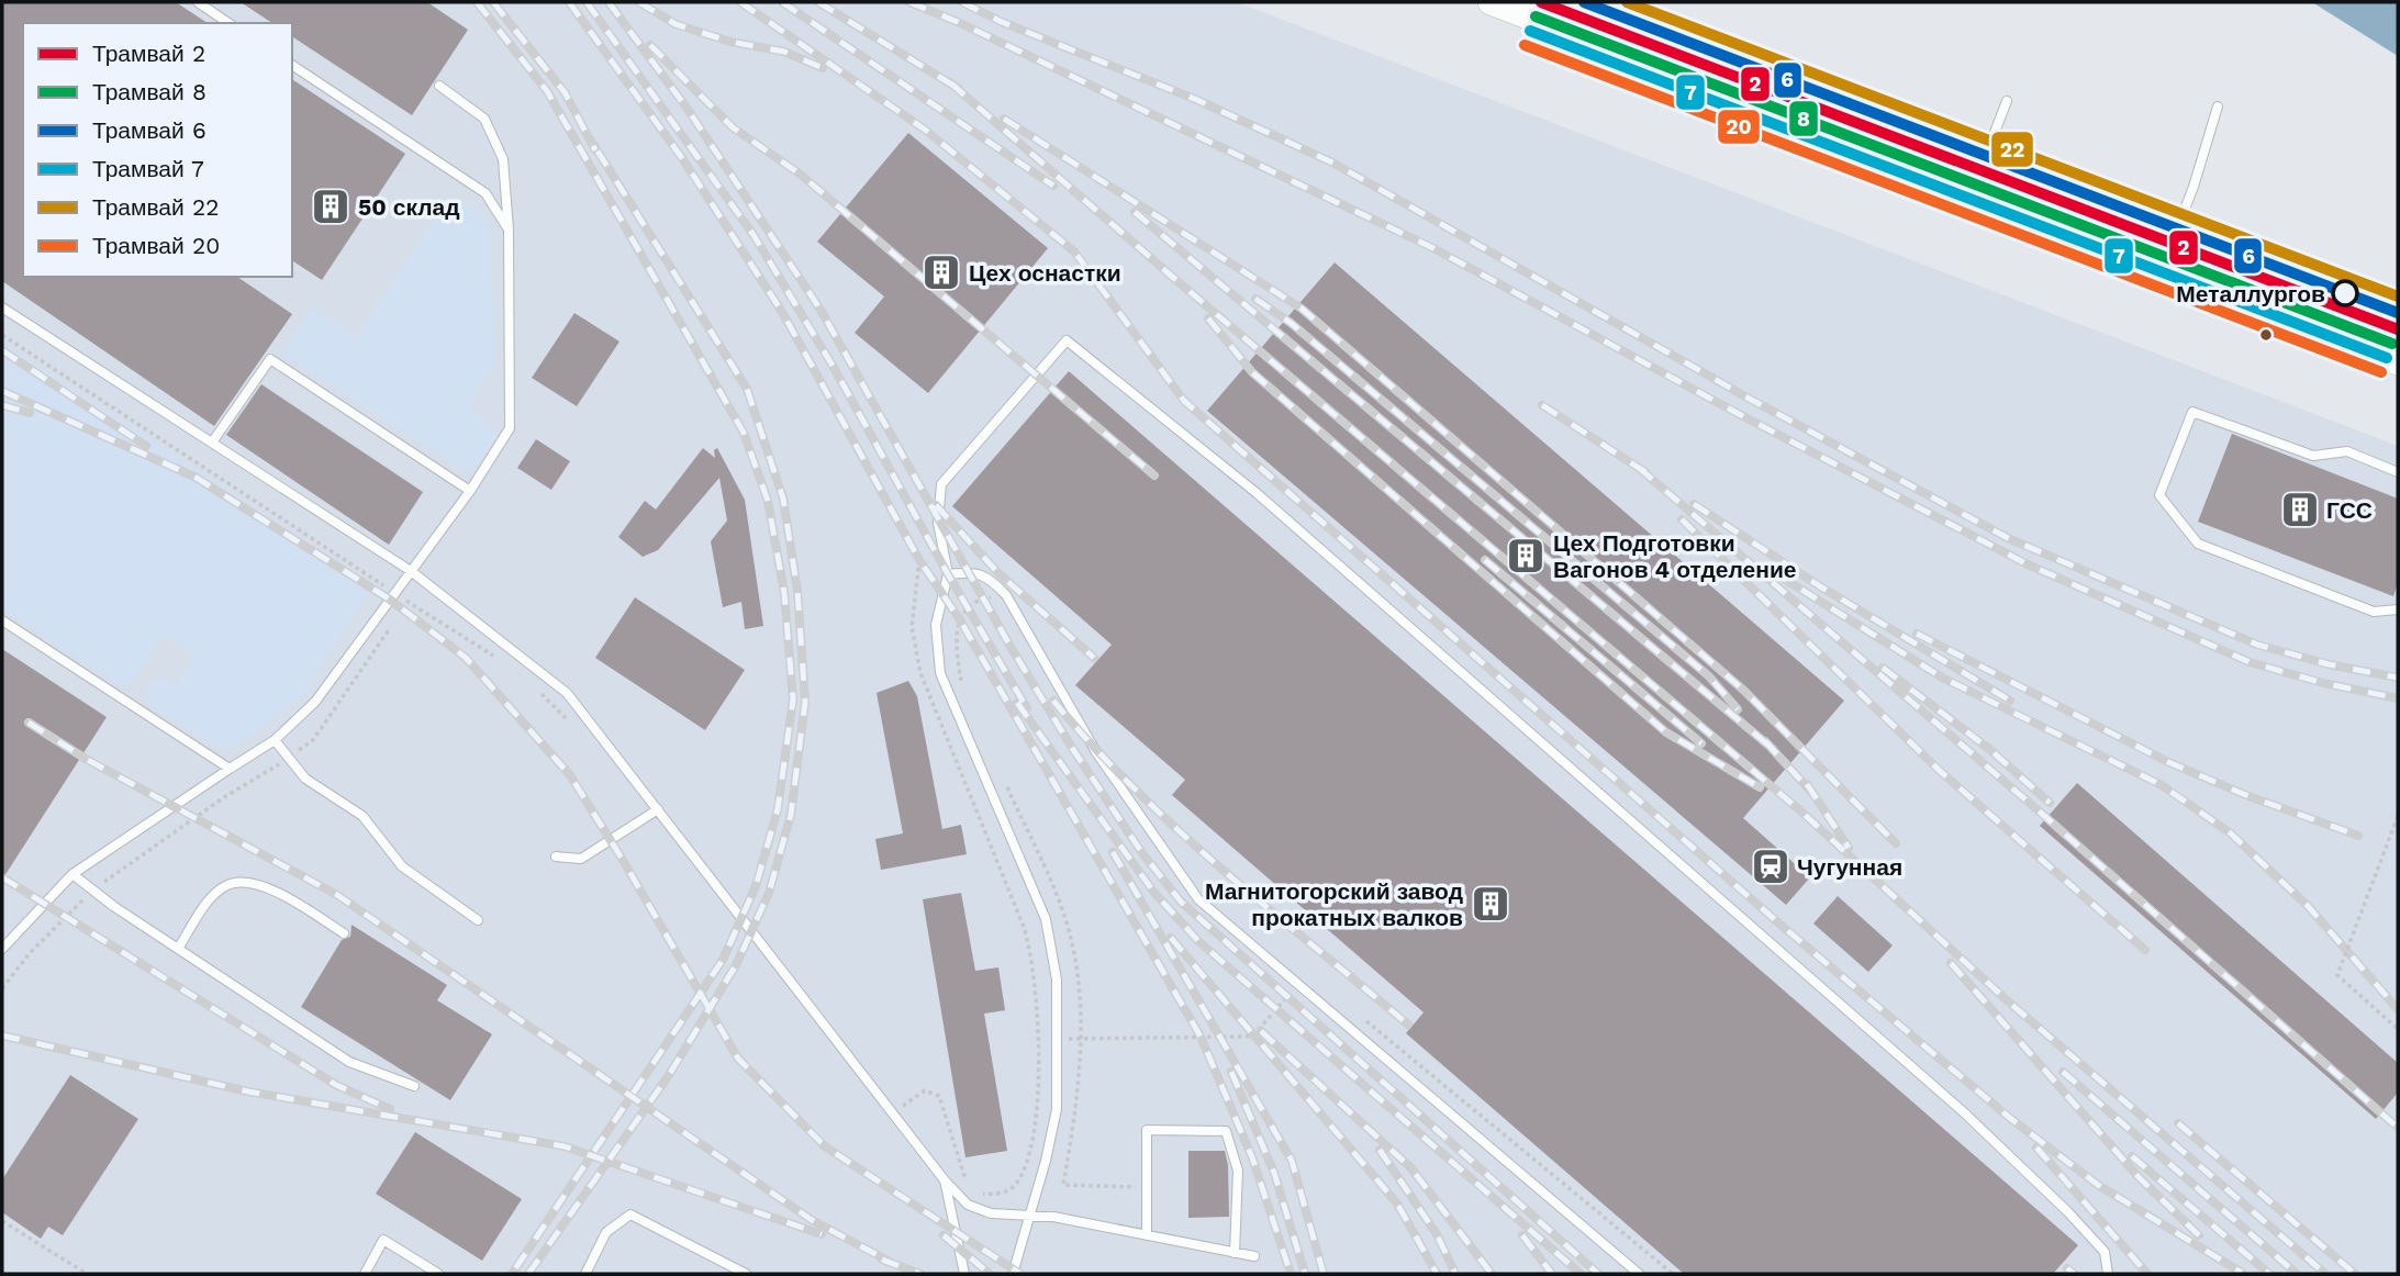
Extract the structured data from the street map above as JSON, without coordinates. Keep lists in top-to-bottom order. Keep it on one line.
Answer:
{"places":{"building":["50 склад","Цех оснастки","ГСС","Цех Подготовки Вагонов 4 отделение","Магнитогорский завод прокатных валков"],"other":["Металлургов"],"station":["Чугунная"]},"lines":["tram line 2","tram line 6","tram line 22","tram line 8","tram line 7","tram line 20"],"legend":["Трамвай 2","Трамвай 8","Трамвай 6","Трамвай 7","Трамвай 22","Трамвай 20"]}
